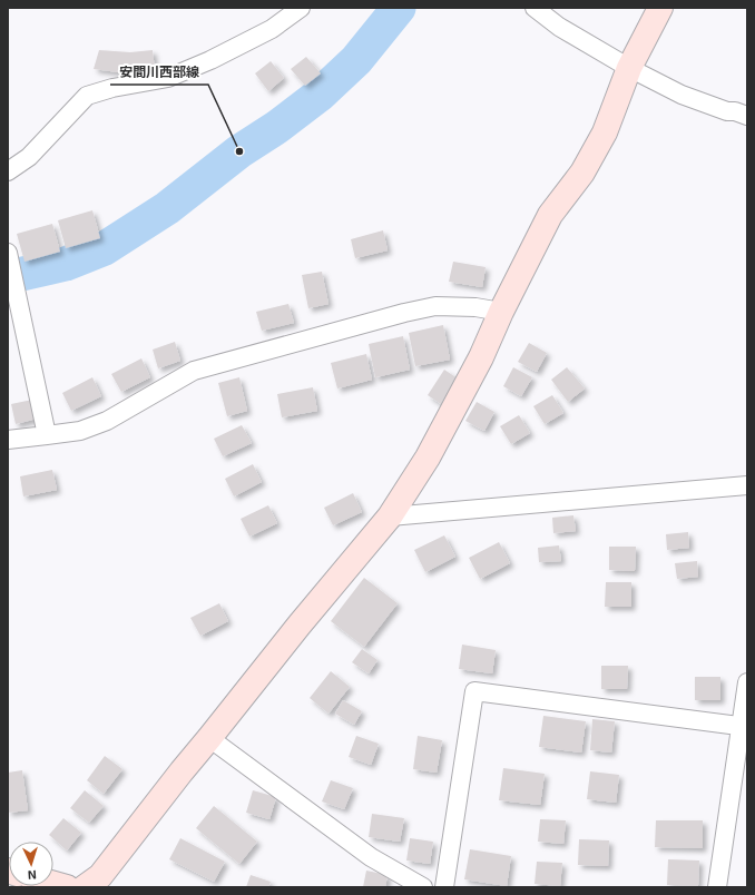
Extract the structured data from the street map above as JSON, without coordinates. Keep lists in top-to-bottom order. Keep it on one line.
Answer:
{"places":["安間川西部線"],"north":"bottom"}
